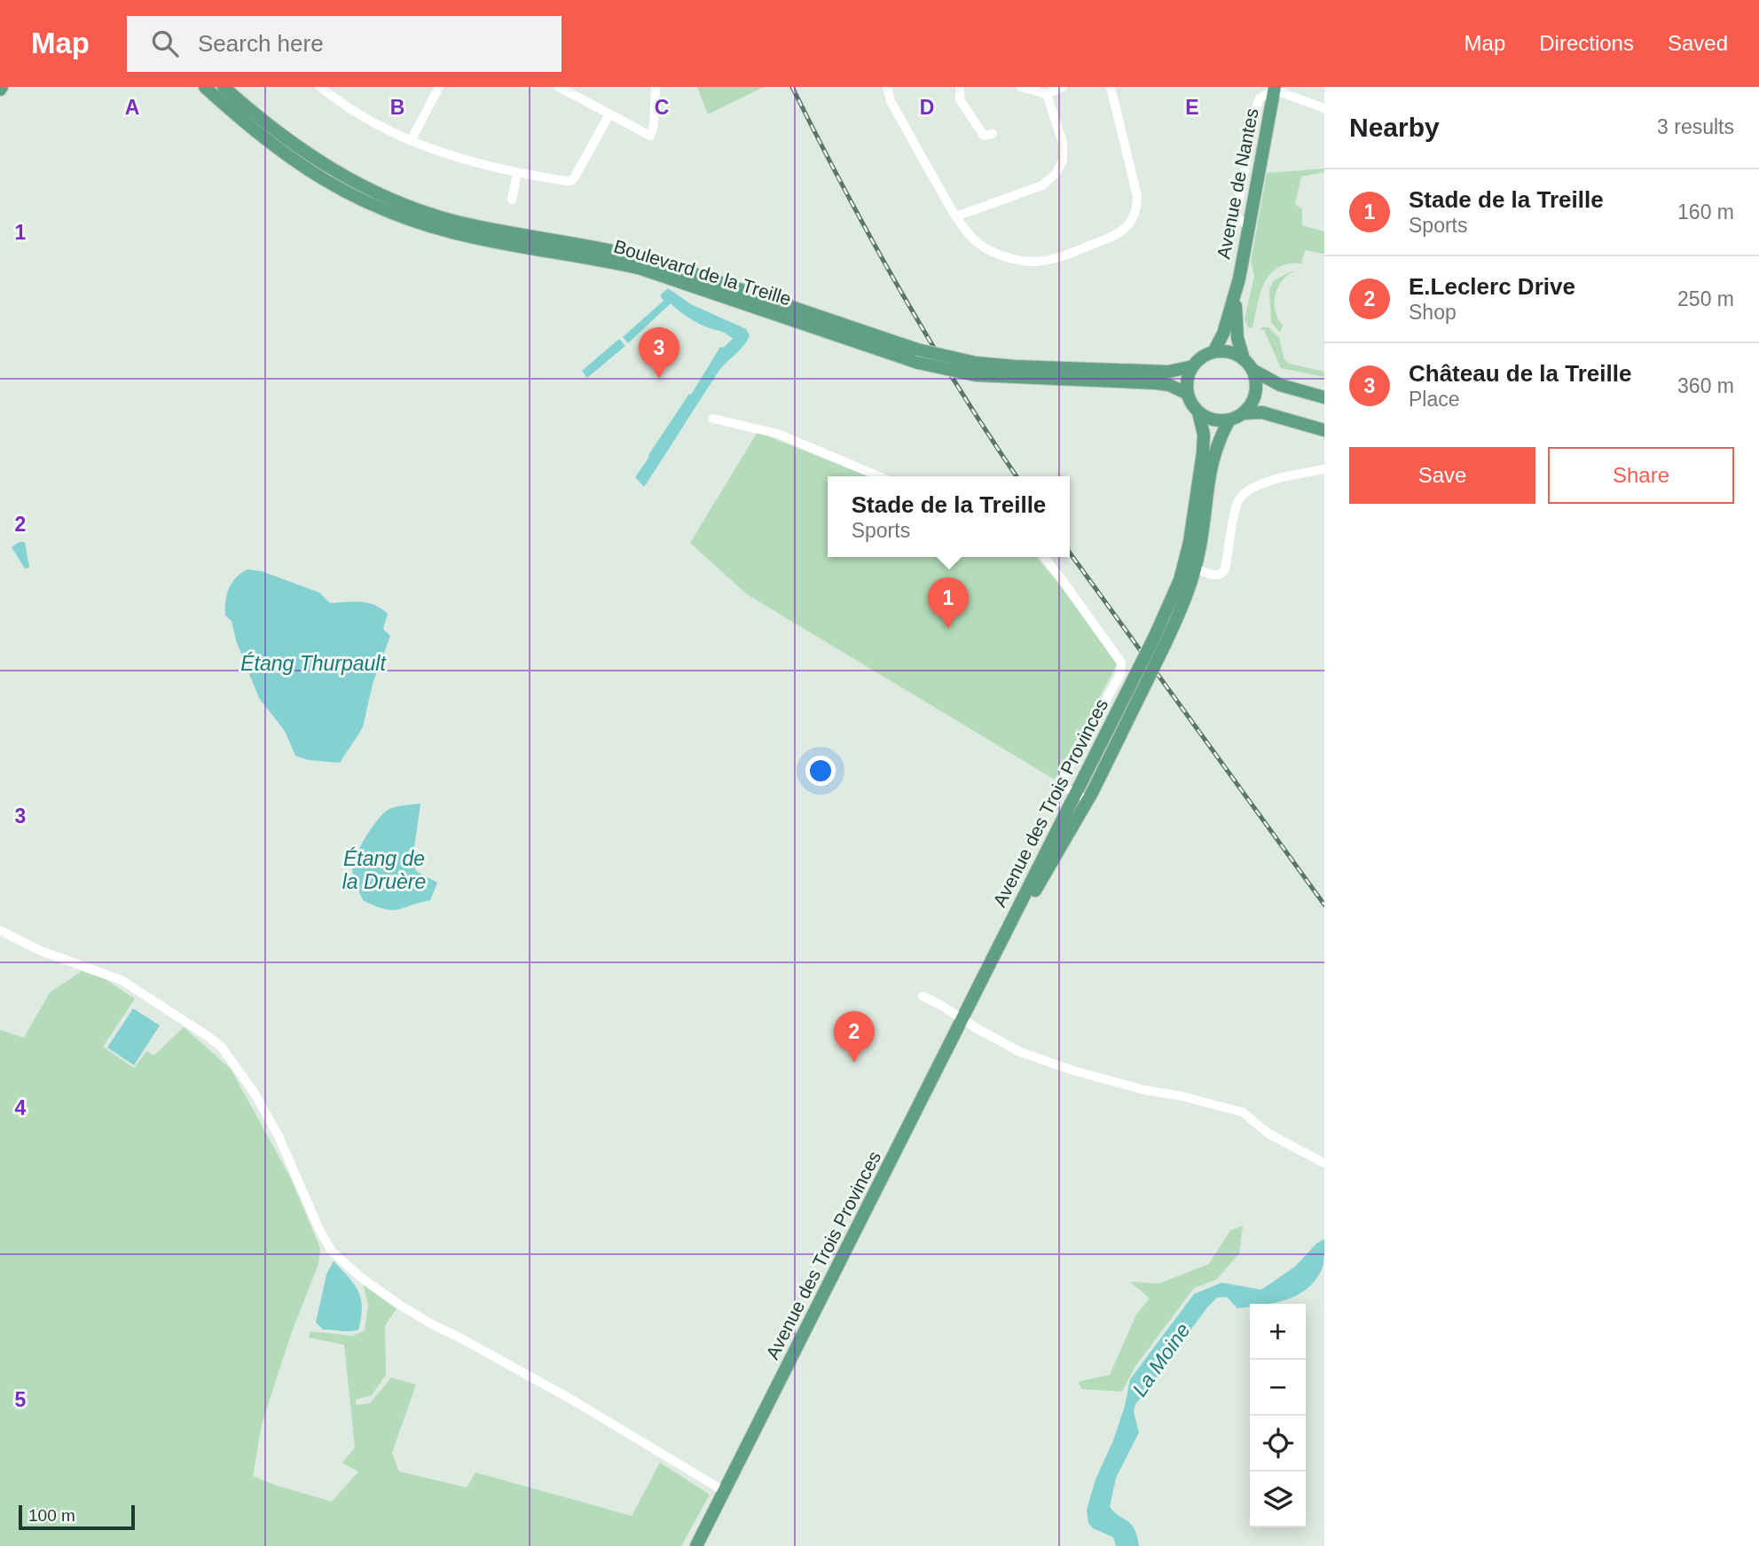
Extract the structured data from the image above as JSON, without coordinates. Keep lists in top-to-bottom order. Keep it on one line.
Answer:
{"streets":{"main road":["Avenue de Nantes","Boulevard de la Treille","Avenue des Trois Provinces"]},"crossings":[["Avenue de Nantes","Boulevard de la Treille"]],"water":["Étang Thurpault","Étang de la Druère","La Moine"],"scale_bar":"100 m","page":{"header":"Map","search":"Search here","nav":["Map","Directions","Saved"],"heading":["Nearby","3 results"],"list":[{"mark":"1","name":"Stade de la Treille","note":"Sports","value":"160 m"},{"mark":"2","name":"E.Leclerc Drive","note":"Shop","value":"250 m"},{"mark":"3","name":"Château de la Treille","note":"Place","value":"360 m"}],"pins":["3","1","2"],"buttons":["Save","Share"],"popup":["Stade de la Treille","Sports"],"map_buttons":["+","−"],"scale":"100 m"},"grid":{"columns":["A","B","C","D","E"],"rows":["1","2","3","4","5"]}}
